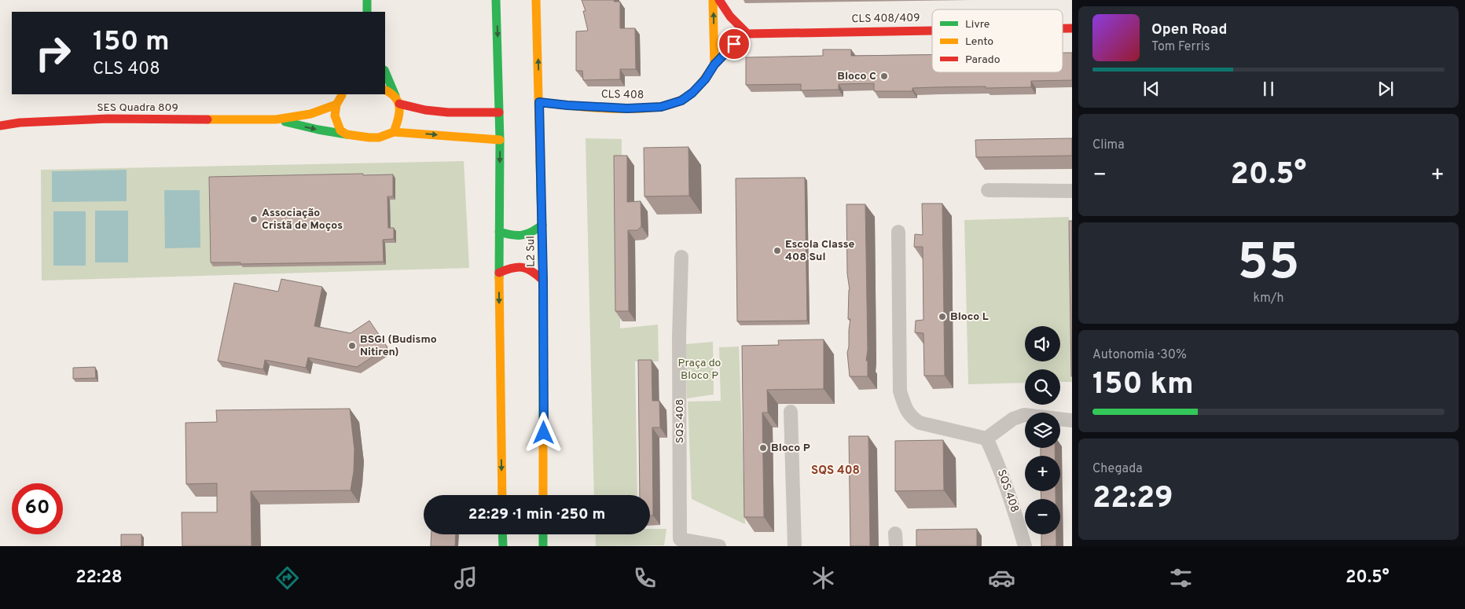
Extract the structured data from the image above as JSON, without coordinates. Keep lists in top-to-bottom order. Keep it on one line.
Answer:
{"streets":{"street":["CLS 408/409","CLS 408","SES Quadra 809","L2 Sul","SQS 408"]},"crossings":[["CLS 408/409","CLS 408"],["CLS 408","L2 Sul"]],"districts":["SQS 408"],"parks":["Praça do Bloco P"],"places":["Bloco C","Associação Cristã de Moços","Escola Classe 408 Sul","Bloco L","BSGI (Budismo Nitiren)","Bloco P"],"legend":["Livre","Lento","Parado"],"page":{"turn":["150 m","CLS 408"],"song":["Open Road","Tom Ferris"],"tile":["Clima",["55","km/h"],["Autonomia · 30%","150 km"],["Chegada","22:29"]],"heat":["−","20.5°","+"],"map_buttons":["+","−"],"limit":"60","trip":"22:29 · 1 min · 250 m","tabs":["22:28","20.5°"]}}
